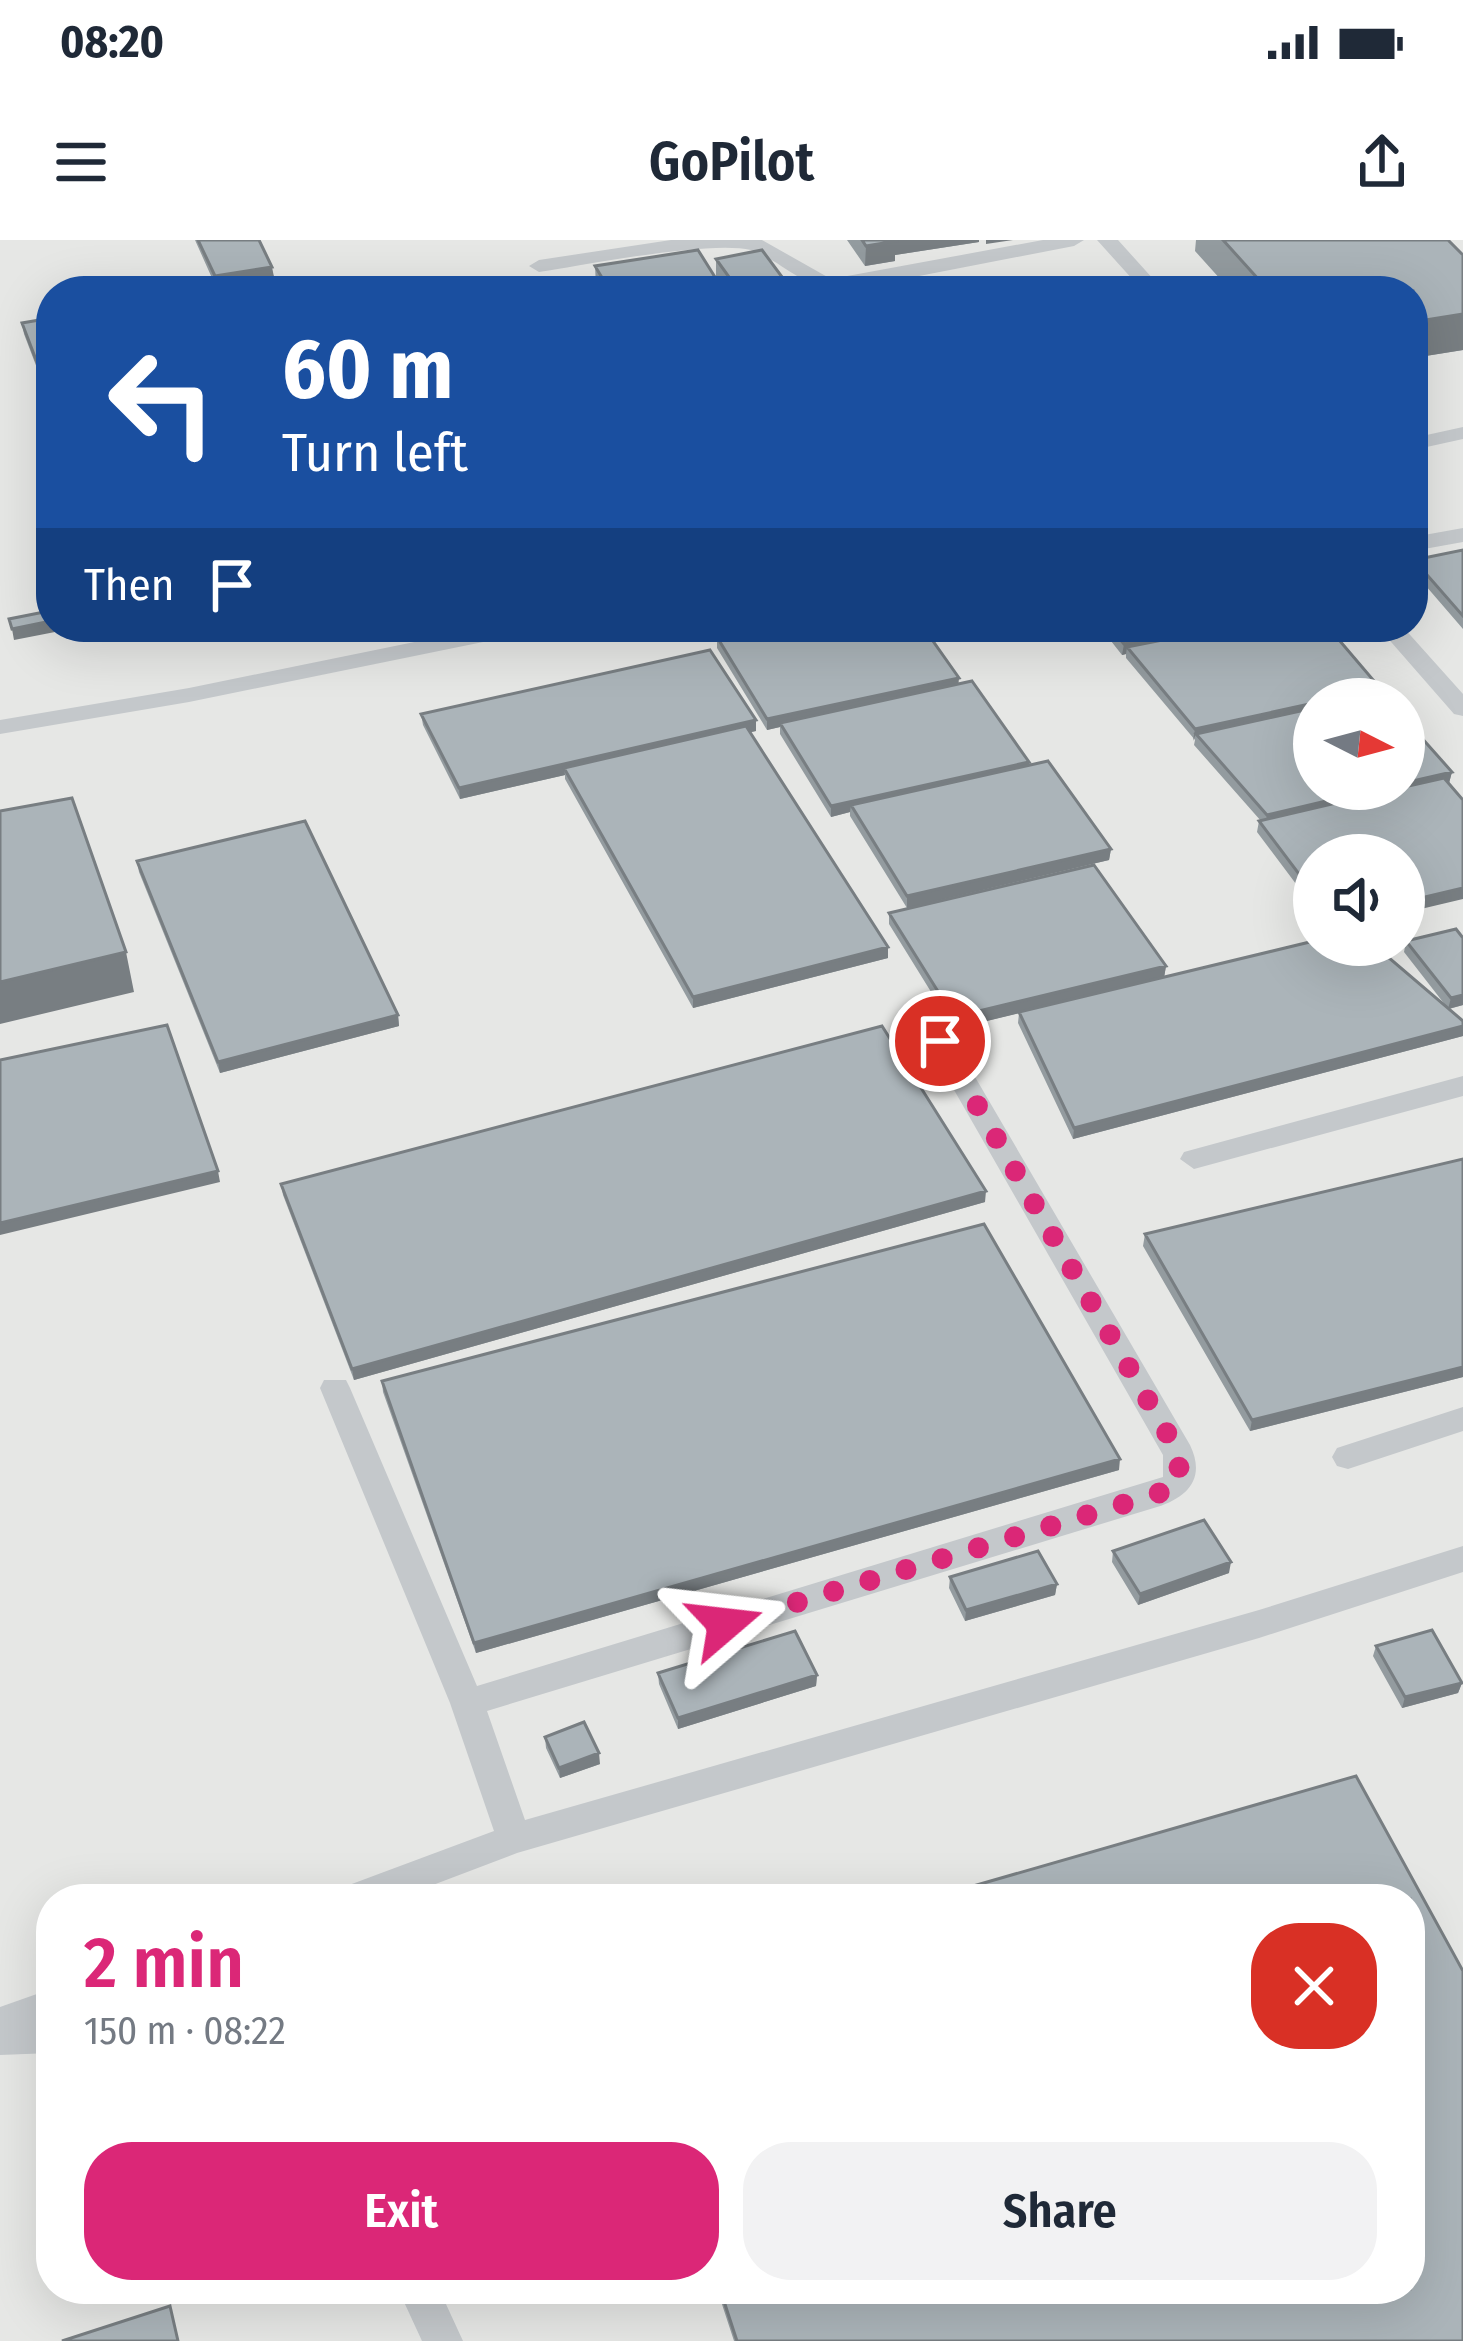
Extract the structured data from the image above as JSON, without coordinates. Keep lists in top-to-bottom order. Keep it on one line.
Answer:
{"north":"right","page":{"status":"08:20","header":"GoPilot","turn":["60 m","Turn left"],"then":"Then","heading":["2 min","150 m · 08:22"],"buttons":["Exit","Share"]}}
